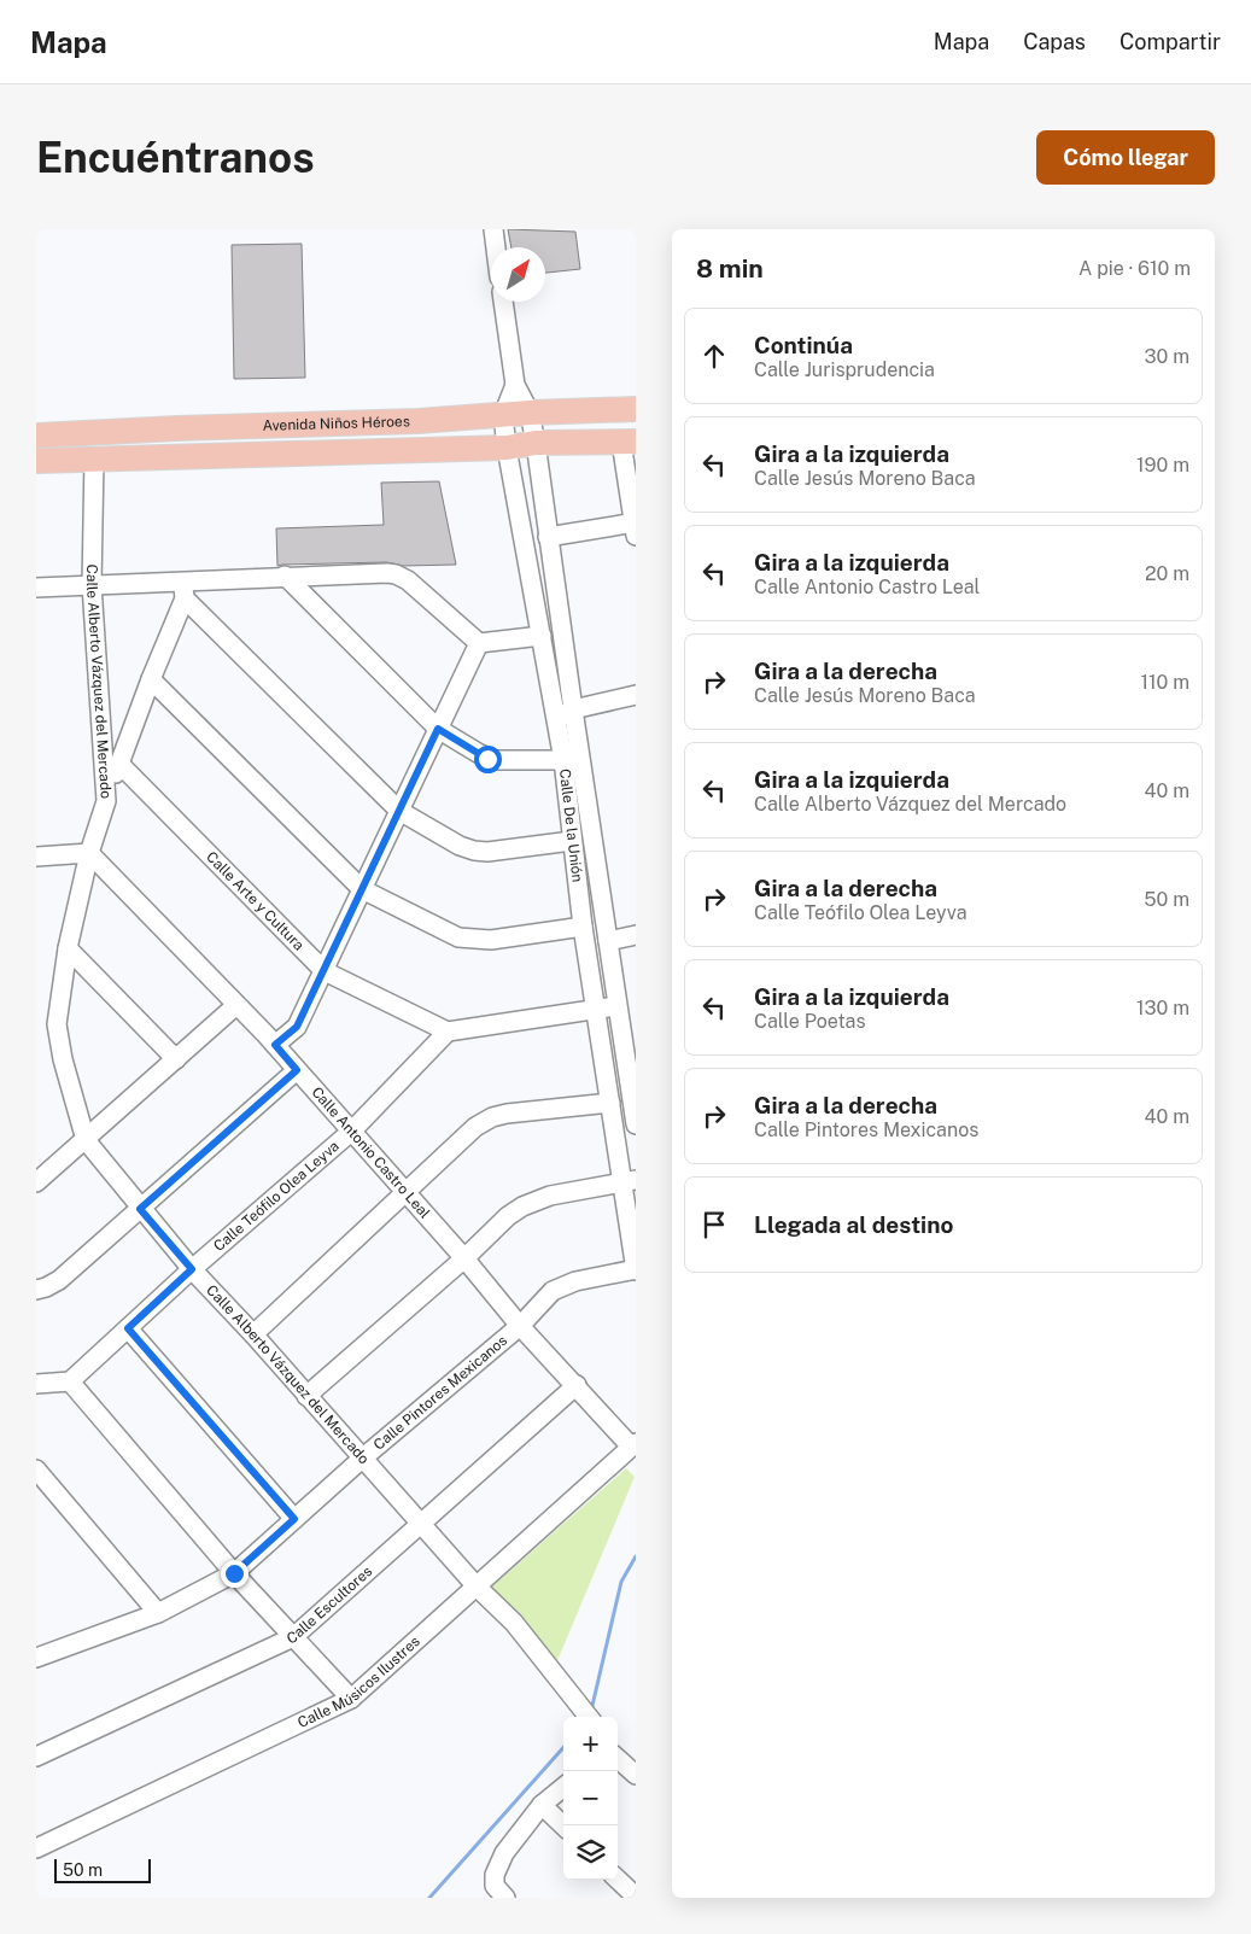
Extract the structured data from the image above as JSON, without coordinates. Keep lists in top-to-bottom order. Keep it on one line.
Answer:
{"streets":{"main road":["Avenida Niños Héroes"],"street":["Calle Alberto Vázquez del Mercado","Calle De la Unión","Calle Arte y Cultura","Calle Antonio Castro Leal","Calle Teófilo Olea Leyva","Calle Pintores Mexicanos","Calle Escultores","Calle Músicos Ilustres"]},"crossings":[["Avenida Niños Héroes","Calle Alberto Vázquez del Mercado"],["Avenida Niños Héroes","Calle De la Unión"],["Calle Alberto Vázquez del Mercado","Calle Antonio Castro Leal"],["Calle Alberto Vázquez del Mercado","Calle Teófilo Olea Leyva"],["Calle Alberto Vázquez del Mercado","Calle Pintores Mexicanos"],["Calle Alberto Vázquez del Mercado","Calle Escultores"],["Calle Alberto Vázquez del Mercado","Calle Músicos Ilustres"],["Calle De la Unión","Calle Pintores Mexicanos"],["Calle Arte y Cultura","Calle Teófilo Olea Leyva"],["Calle Antonio Castro Leal","Calle Teófilo Olea Leyva"],["Calle Antonio Castro Leal","Calle Pintores Mexicanos"],["Calle Antonio Castro Leal","Calle Escultores"],["Calle Antonio Castro Leal","Calle Músicos Ilustres"]],"scale_bar":"50 m","north":"top right","page":{"header":"Mapa","nav":["Mapa","Capas","Compartir"],"buttons":"Cómo llegar","title":"Encuéntranos","heading":["8 min","A pie · 610 m"],"list":[["Continúa","Calle Jurisprudencia","30 m"],["Gira a la izquierda","Calle Jesús Moreno Baca","190 m"],["Gira a la izquierda","Calle Antonio Castro Leal","20 m"],["Gira a la derecha","Calle Jesús Moreno Baca","110 m"],["Gira a la izquierda","Calle Alberto Vázquez del Mercado","40 m"],["Gira a la derecha","Calle Teófilo Olea Leyva","50 m"],["Gira a la izquierda","Calle Poetas","130 m"],["Gira a la derecha","Calle Pintores Mexicanos","40 m"],"Llegada al destino"],"map_buttons":["+","−"],"scale":"50 m"}}
